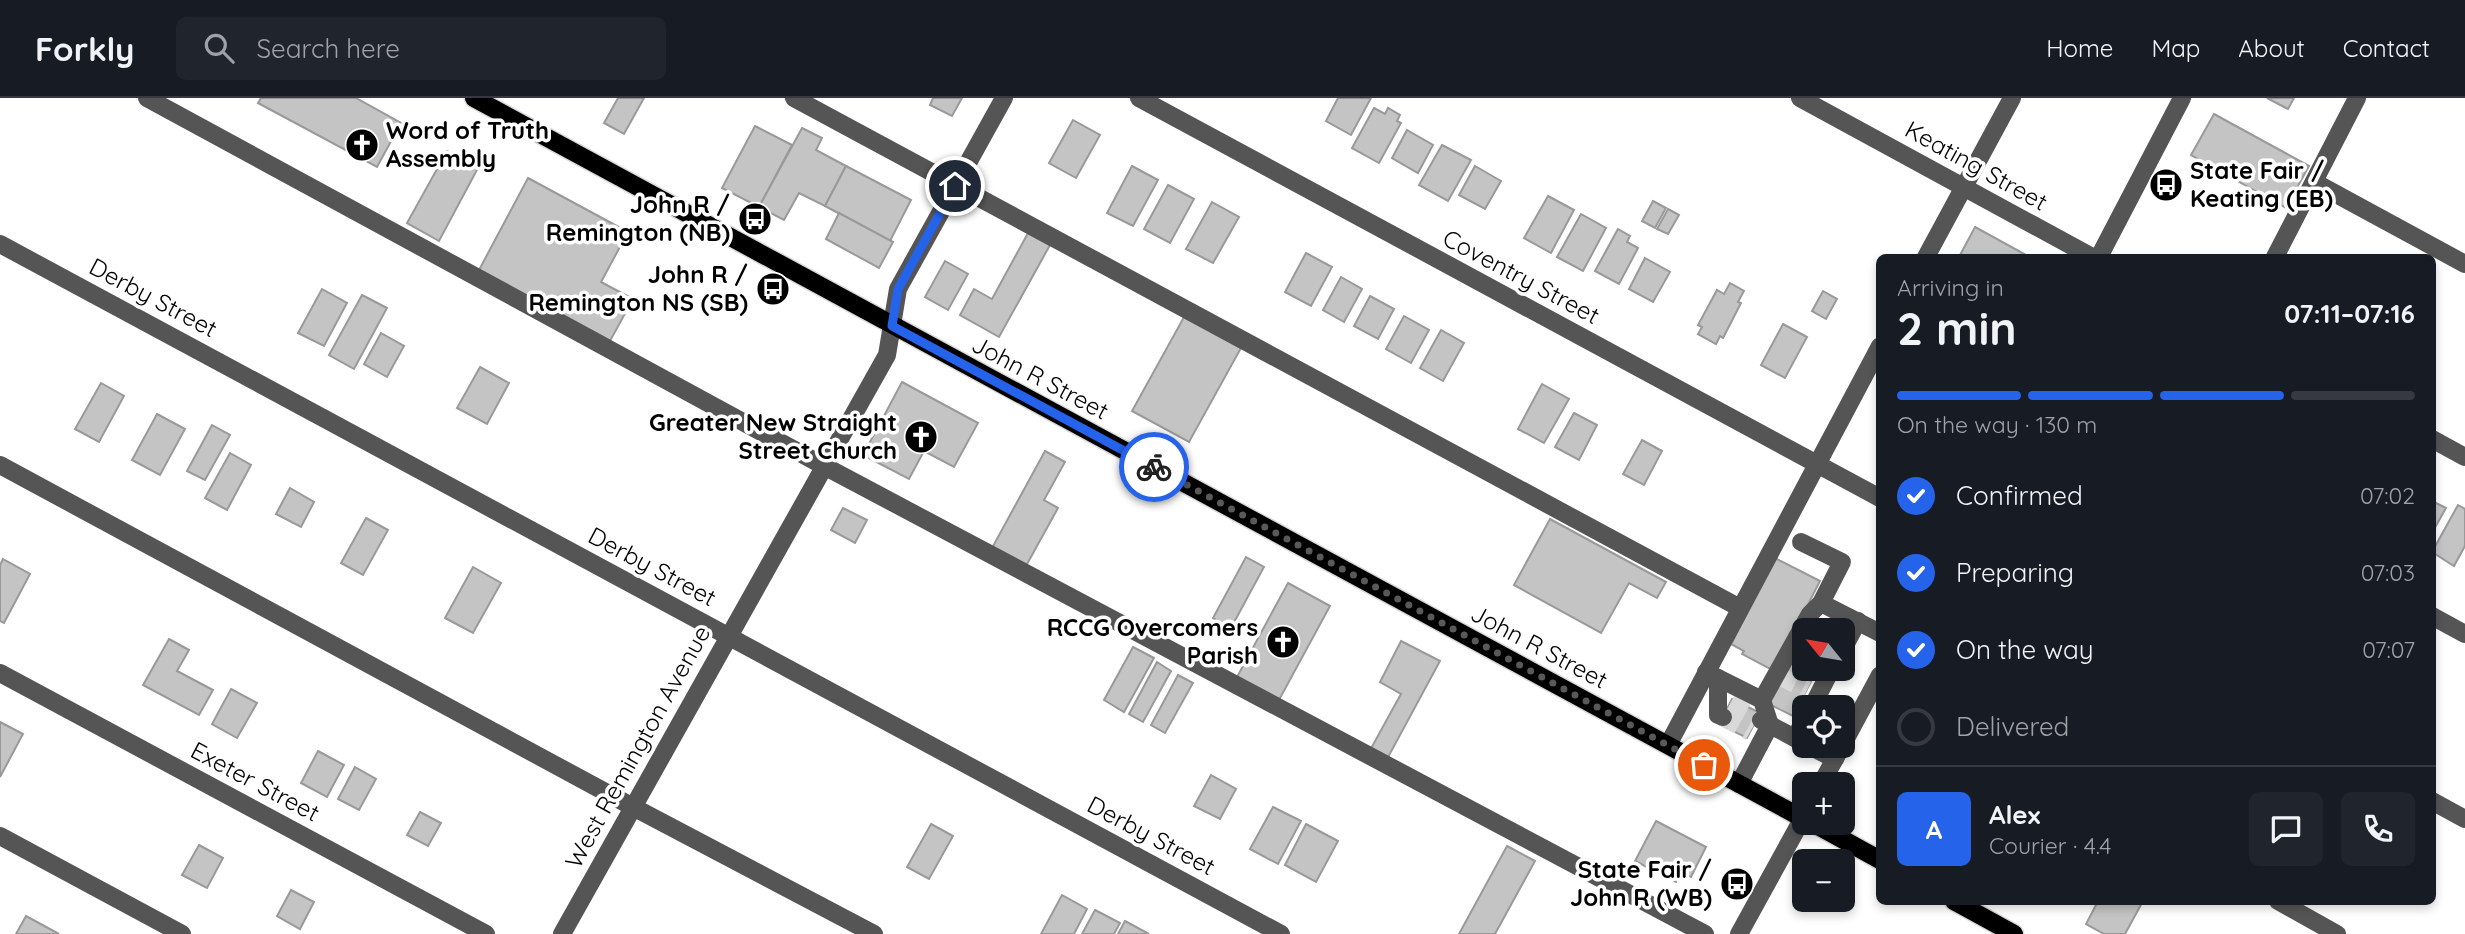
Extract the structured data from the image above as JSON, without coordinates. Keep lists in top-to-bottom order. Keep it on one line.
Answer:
{"streets":{"main road":["John R Street"],"street":["Keating Street","Coventry Street","Derby Street","West Remington Avenue","Exeter Street"]},"crossings":[["Derby Street","West Remington Avenue"],["John R Street","West Remington Avenue"]],"places":{"church":["Word of Truth Assembly","Greater New Straight Street Church","RCCG Overcomers Parish"],"bus stop":["State Fair / Keating (EB)","John R / Remington (NB)","John R / Remington NS (SB)","State Fair / John R (WB)"]},"north":"top left","page":{"header":"Forkly","search":"Search here","nav":["Home","Map","About","Contact"],"heading":["2 min","Arriving in","07:11–07:16"],"panel":["Alex","Courier · 4.4"],"bar":"On the way · 130 m","list":[["Confirmed","07:02"],["Preparing","07:03"],["On the way","07:07"],"Delivered"],"map_buttons":["+","−"],"round":"A"}}
